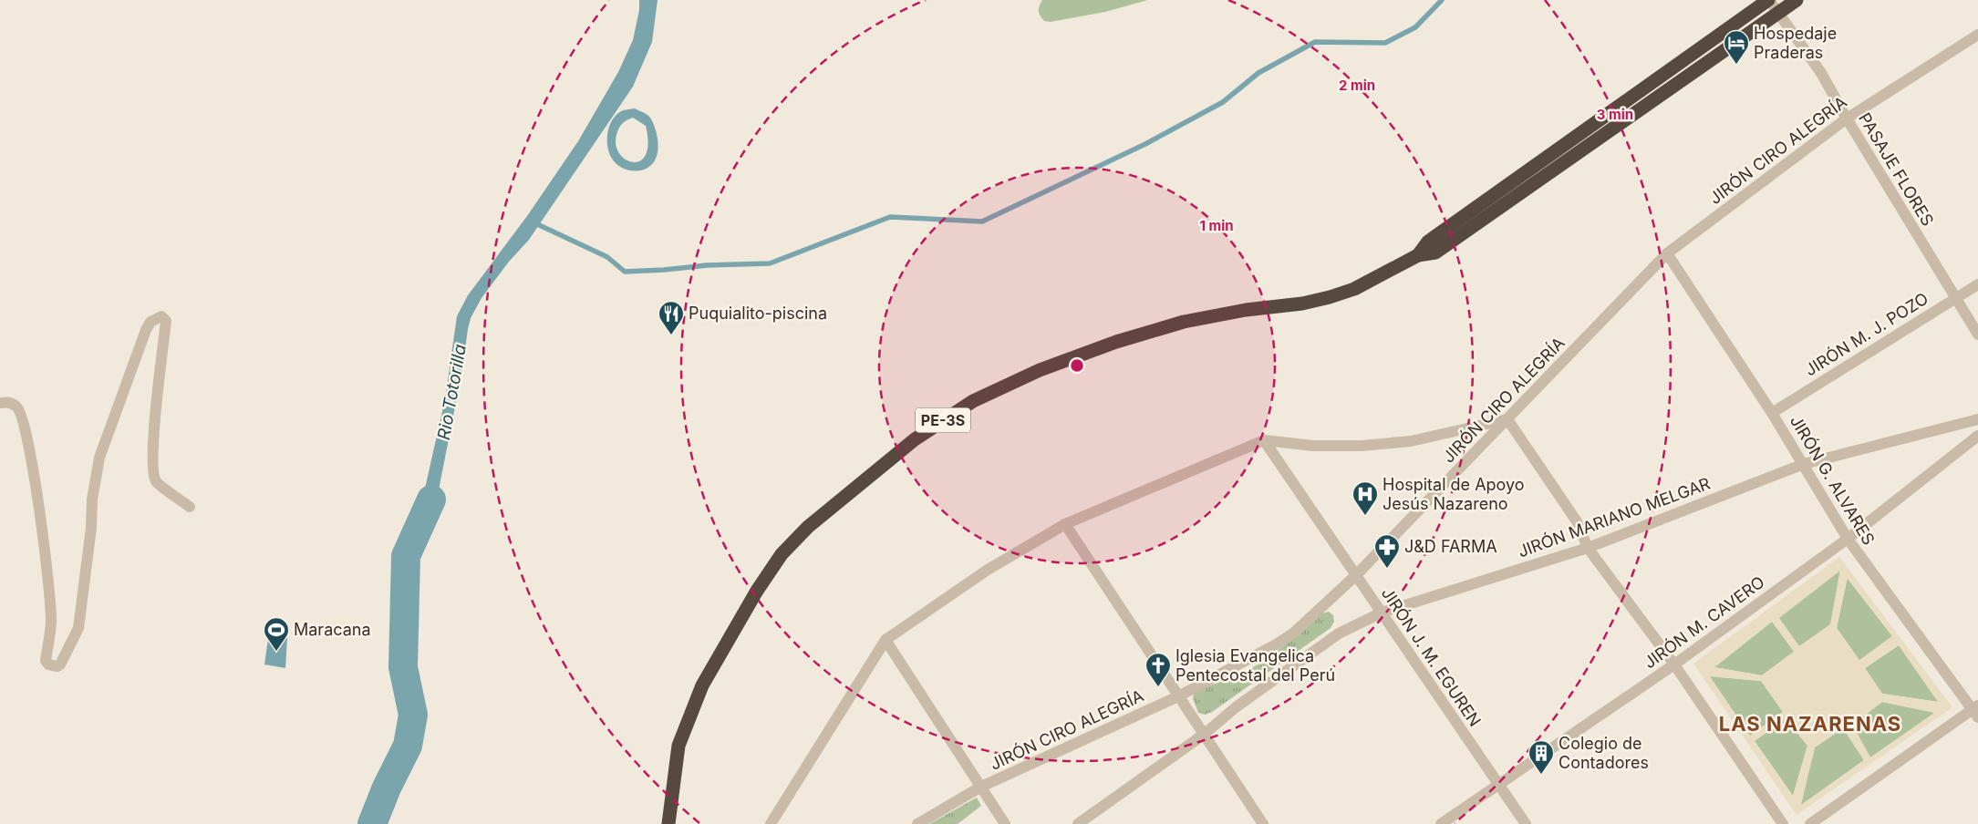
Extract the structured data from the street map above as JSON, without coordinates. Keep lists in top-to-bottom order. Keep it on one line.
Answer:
{"streets":{"highway":["PE-3S"],"street":["JIRÓN CIRO ALEGRÍA","PASAJE FLORES","JIRÓN M. J. POZO","JIRÓN G. ALVARES","JIRÓN MARIANO MELGAR","JIRÓN M. CAVERO","JIRÓN J. M. EGUREN"]},"crossings":[["JIRÓN CIRO ALEGRÍA","PASAJE FLORES"],["JIRÓN CIRO ALEGRÍA","JIRÓN G. ALVARES"],["JIRÓN CIRO ALEGRÍA","JIRÓN J. M. EGUREN"],["PASAJE FLORES","JIRÓN M. J. POZO"],["PASAJE FLORES","PE-3S"],["JIRÓN M. J. POZO","JIRÓN G. ALVARES"],["JIRÓN G. ALVARES","JIRÓN MARIANO MELGAR"],["JIRÓN G. ALVARES","JIRÓN M. CAVERO"],["JIRÓN MARIANO MELGAR","JIRÓN J. M. EGUREN"],["JIRÓN M. CAVERO","JIRÓN J. M. EGUREN"]],"districts":["LAS NAZARENAS"],"water":["Rio Totorilla"],"places":{"hotel":["Hospedaje Praderas"],"restaurant":["Puquialito-piscina"],"hospital":["Hospital de Apoyo Jesús Nazareno"],"pharmacy":["J&D FARMA"],"sports":["Maracana"],"church":["Iglesia Evangelica Pentecostal del Perú"],"building":["Colegio de Contadores"]},"rings":["2 min","3 min","1 min"]}
